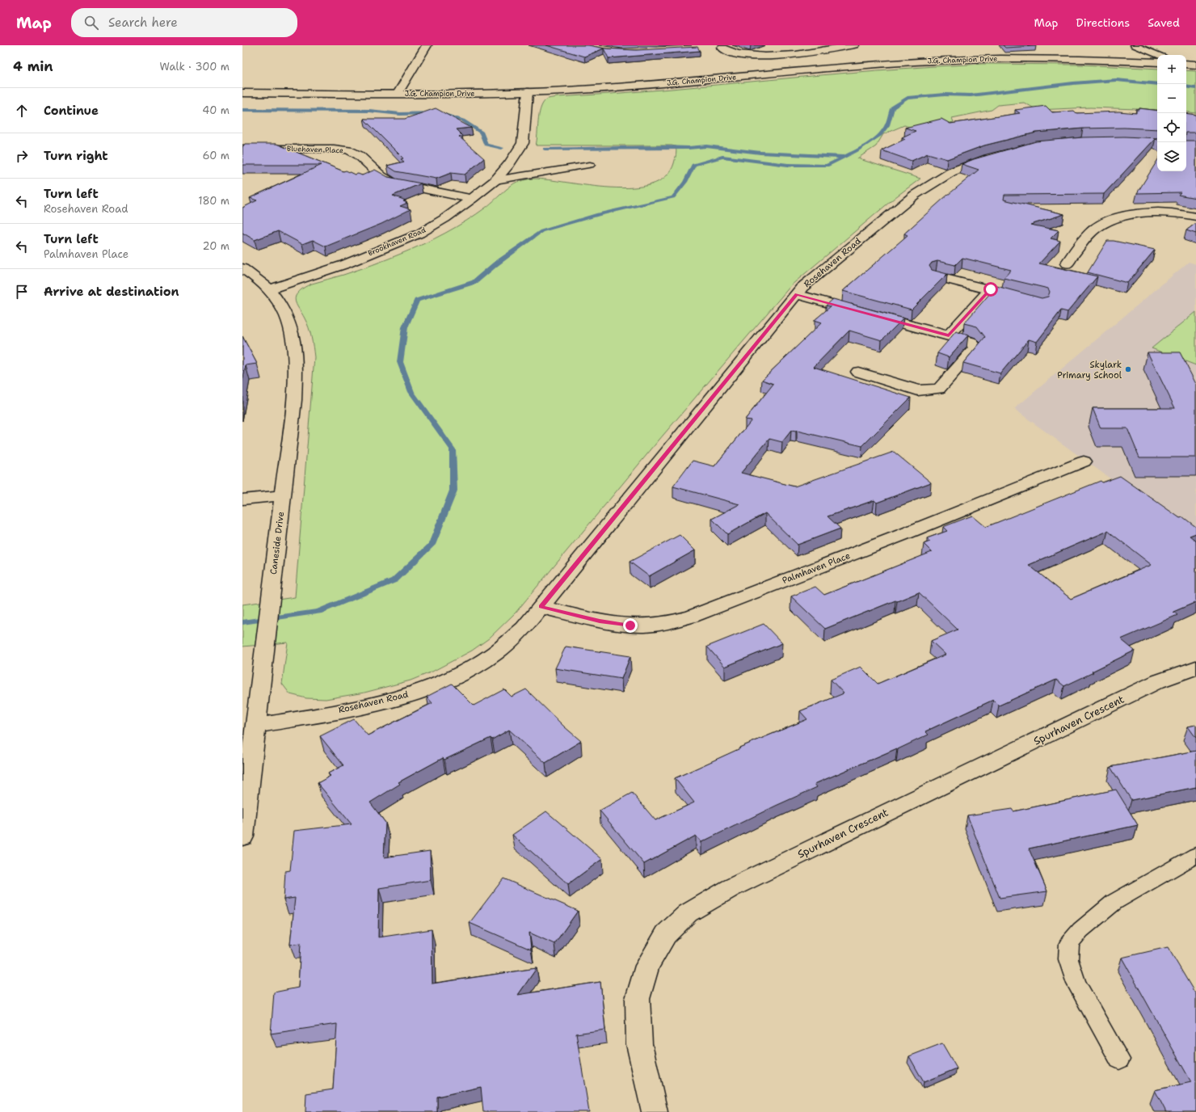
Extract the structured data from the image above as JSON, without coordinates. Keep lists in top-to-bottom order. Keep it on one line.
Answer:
{"streets":{"street":["J.G. Champion Drive","Bluehaven Place","Brookhaven Road","Rosehaven Road","Caneside Drive","Palmhaven Place","Spurhaven Crescent"]},"crossings":[["J.G. Champion Drive","Brookhaven Road"],["Bluehaven Place","Brookhaven Road"],["Brookhaven Road","Caneside Drive"],["Rosehaven Road","Caneside Drive"],["Rosehaven Road","Palmhaven Place"]],"places":["Skylark Primary School"],"page":{"header":"Map","search":"Search here","nav":["Map","Directions","Saved"],"heading":["4 min","Walk · 300 m"],"map_buttons":["+","−"],"list":[["Continue","40 m"],["Turn right","60 m"],["Turn left","Rosehaven Road","180 m"],["Turn left","Palmhaven Place","20 m"],"Arrive at destination"]}}
